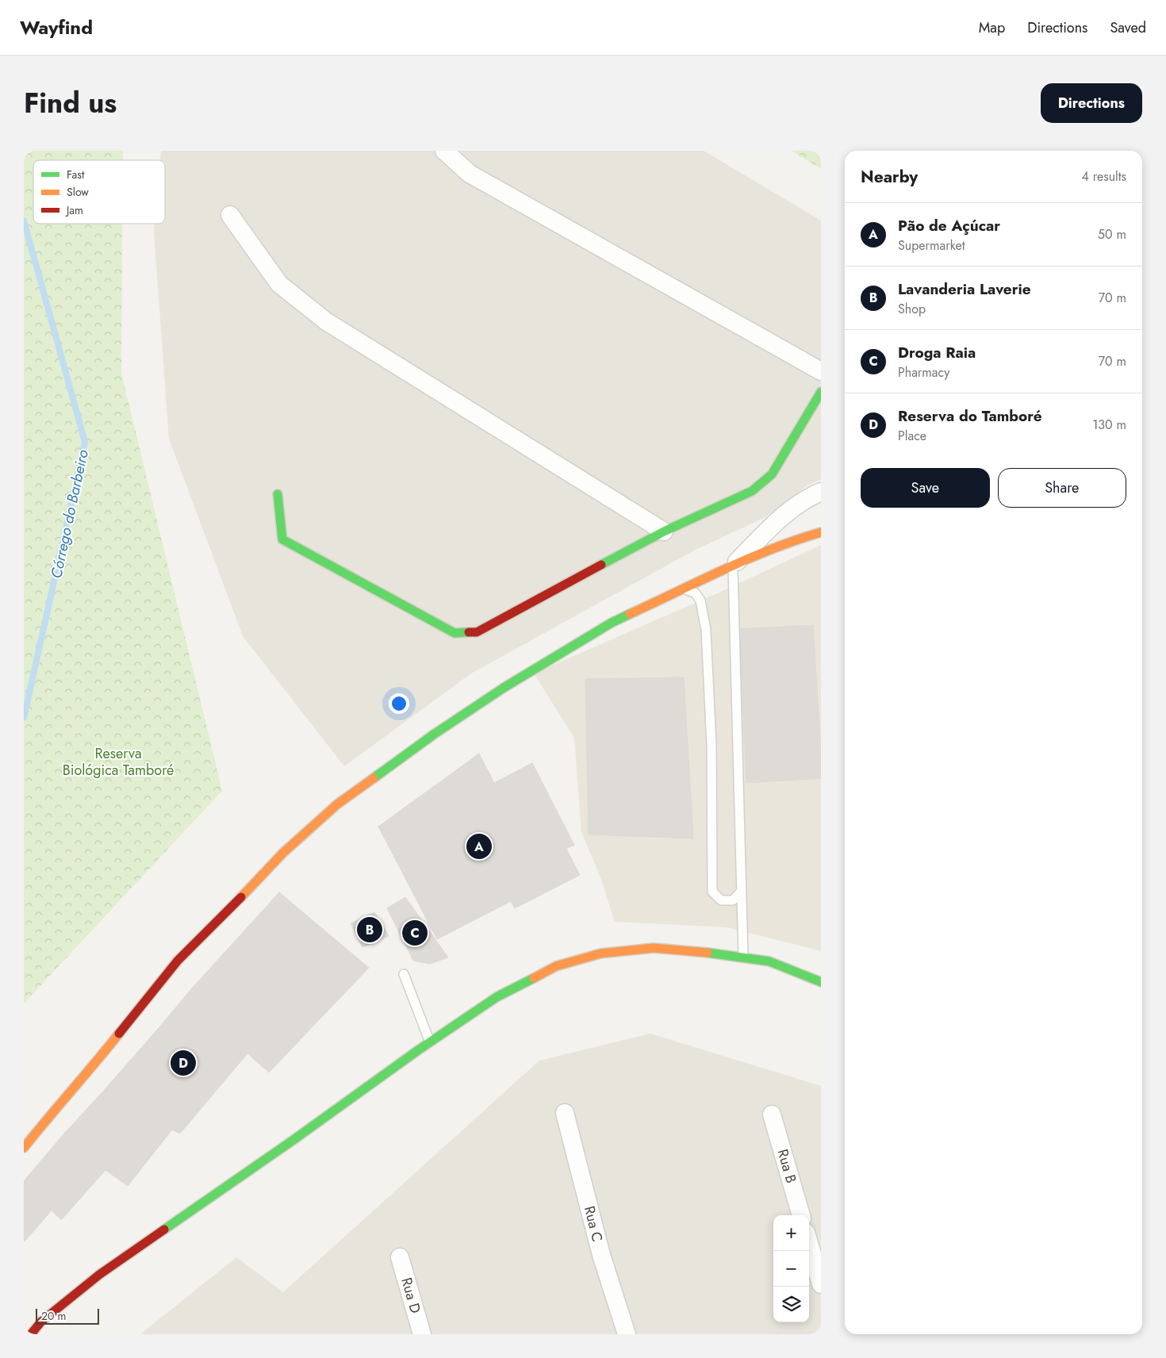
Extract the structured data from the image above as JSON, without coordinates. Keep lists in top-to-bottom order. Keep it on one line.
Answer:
{"streets":{"street":["Rua B","Rua C","Rua D"]},"water":["Córrego do Barbeiro"],"parks":["Reserva Biológica Tamboré"],"legend":["Fast","Slow","Jam"],"scale_bar":"20 m","page":{"header":"Wayfind","nav":["Map","Directions","Saved"],"title":"Find us","buttons":["Directions",["Save","Share"]],"heading":["Nearby","4 results"],"list":[{"mark":"A","name":"Pão de Açúcar","note":"Supermarket","value":"50 m"},{"mark":"B","name":"Lavanderia Laverie","note":"Shop","value":"70 m"},{"mark":"C","name":"Droga Raia","note":"Pharmacy","value":"70 m"},{"mark":"D","name":"Reserva do Tamboré","note":"Place","value":"130 m"}],"pins":["A","B","C","D"],"map_buttons":["+","−"],"scale":"20 m"}}
